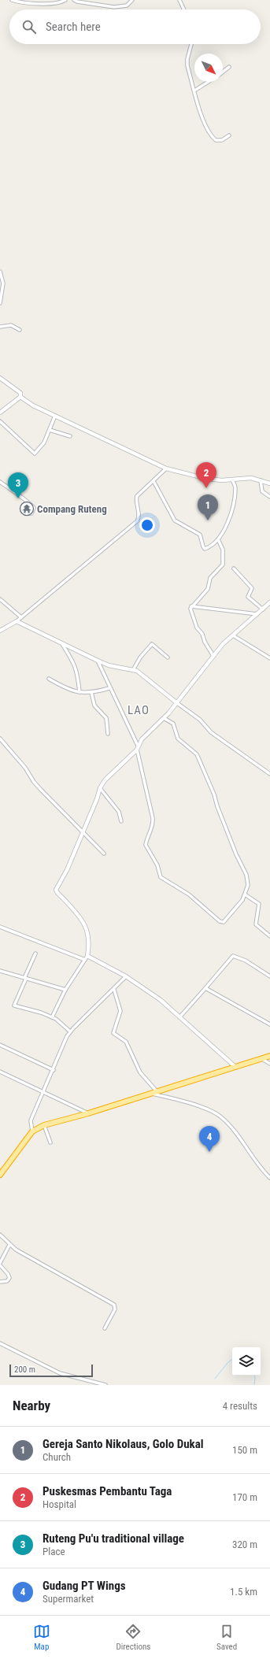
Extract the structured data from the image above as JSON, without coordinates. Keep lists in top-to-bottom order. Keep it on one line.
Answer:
{"districts":["LAO"],"places":{"temple":["Compang Ruteng"]},"scale_bar":"200 m","north":"bottom right","page":{"search":"Search here","pins":["2","3","1","4"],"scale":"200 m","heading":["Nearby","4 results"],"list":[{"mark":"1","name":"Gereja Santo Nikolaus, Golo Dukal","note":"Church","value":"150 m"},{"mark":"2","name":"Puskesmas Pembantu Taga","note":"Hospital","value":"170 m"},{"mark":"3","name":"Ruteng Pu'u traditional village","note":"Place","value":"320 m"},{"mark":"4","name":"Gudang PT Wings","note":"Supermarket","value":"1.5 km"}],"nav":["Map","Directions","Saved"]}}
